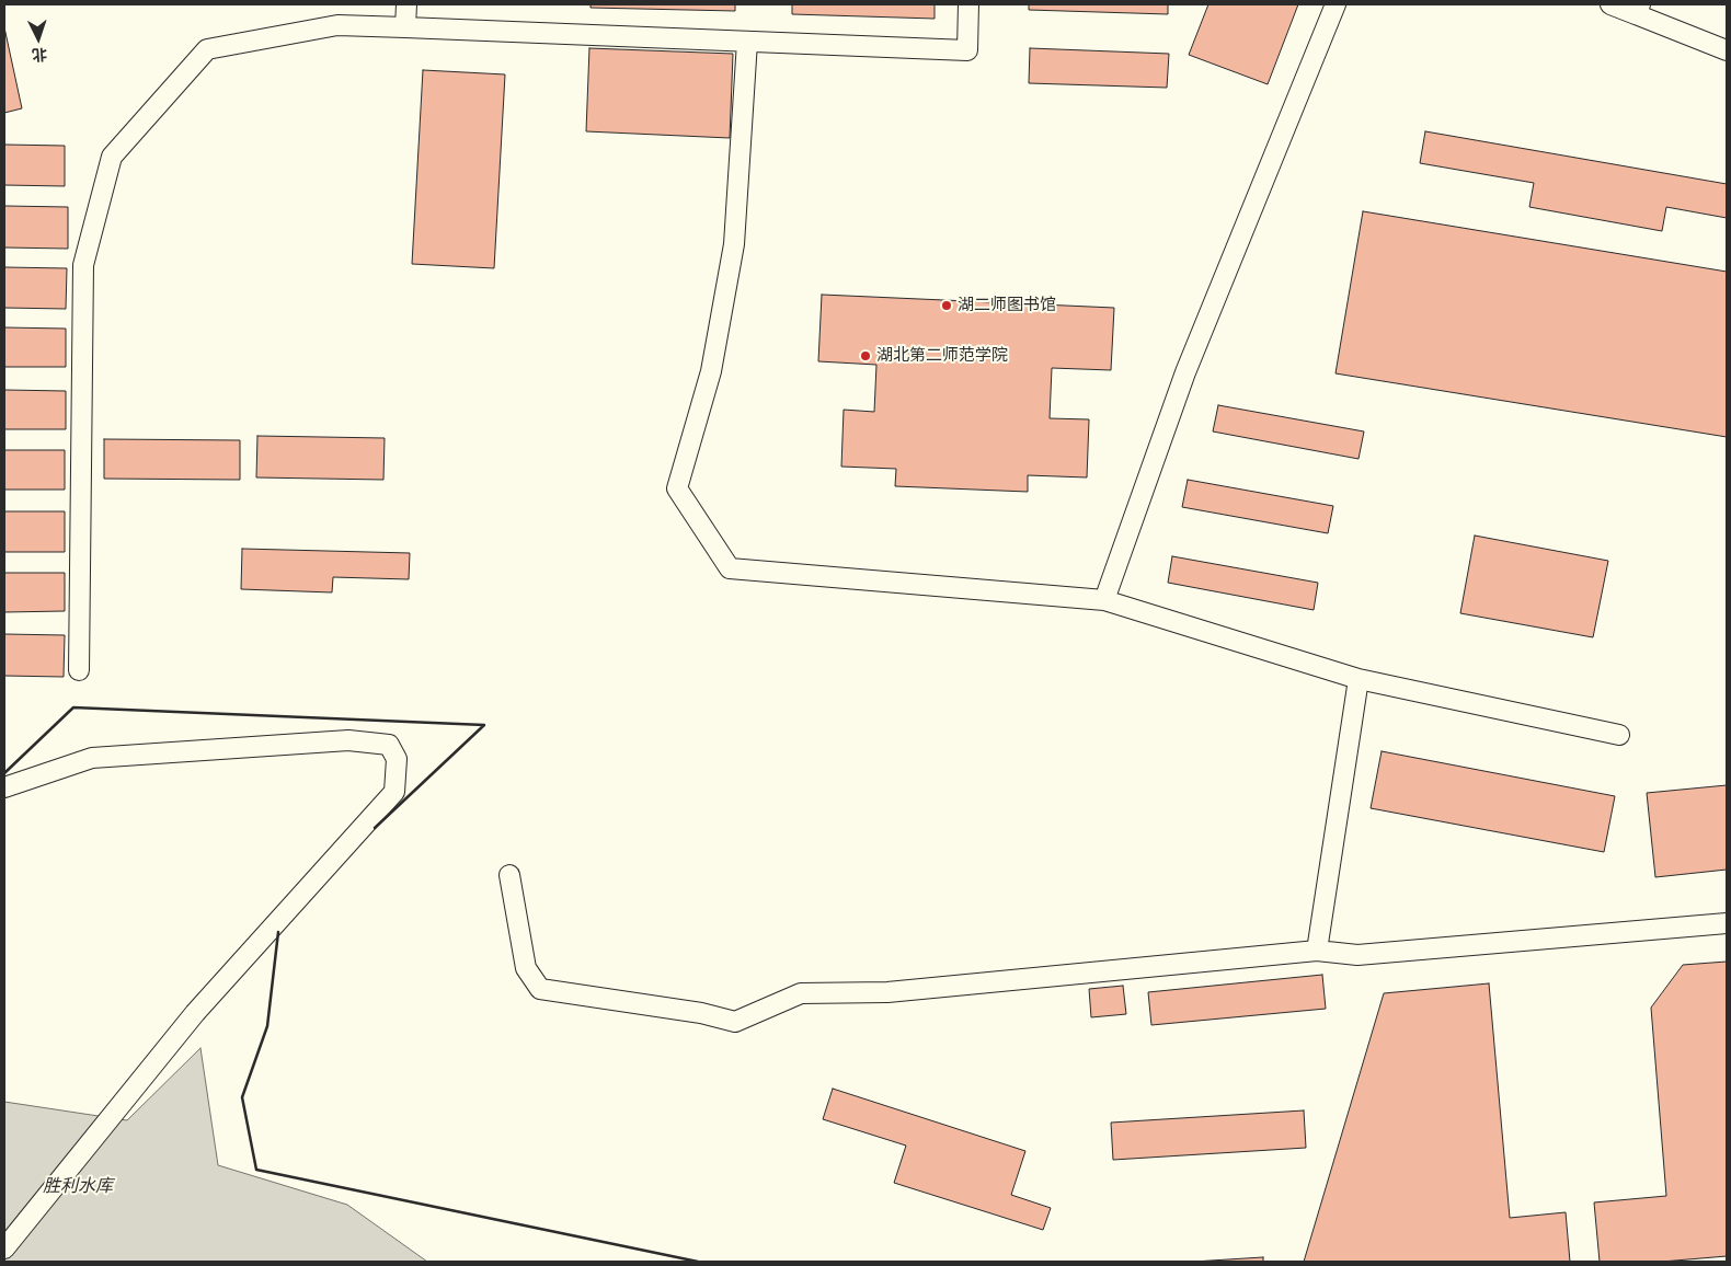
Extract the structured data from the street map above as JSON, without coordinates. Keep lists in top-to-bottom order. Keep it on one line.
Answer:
{"water":["胜利水库"],"places":["湖二师图书馆","湖北第二师范学院"],"north":"bottom"}
